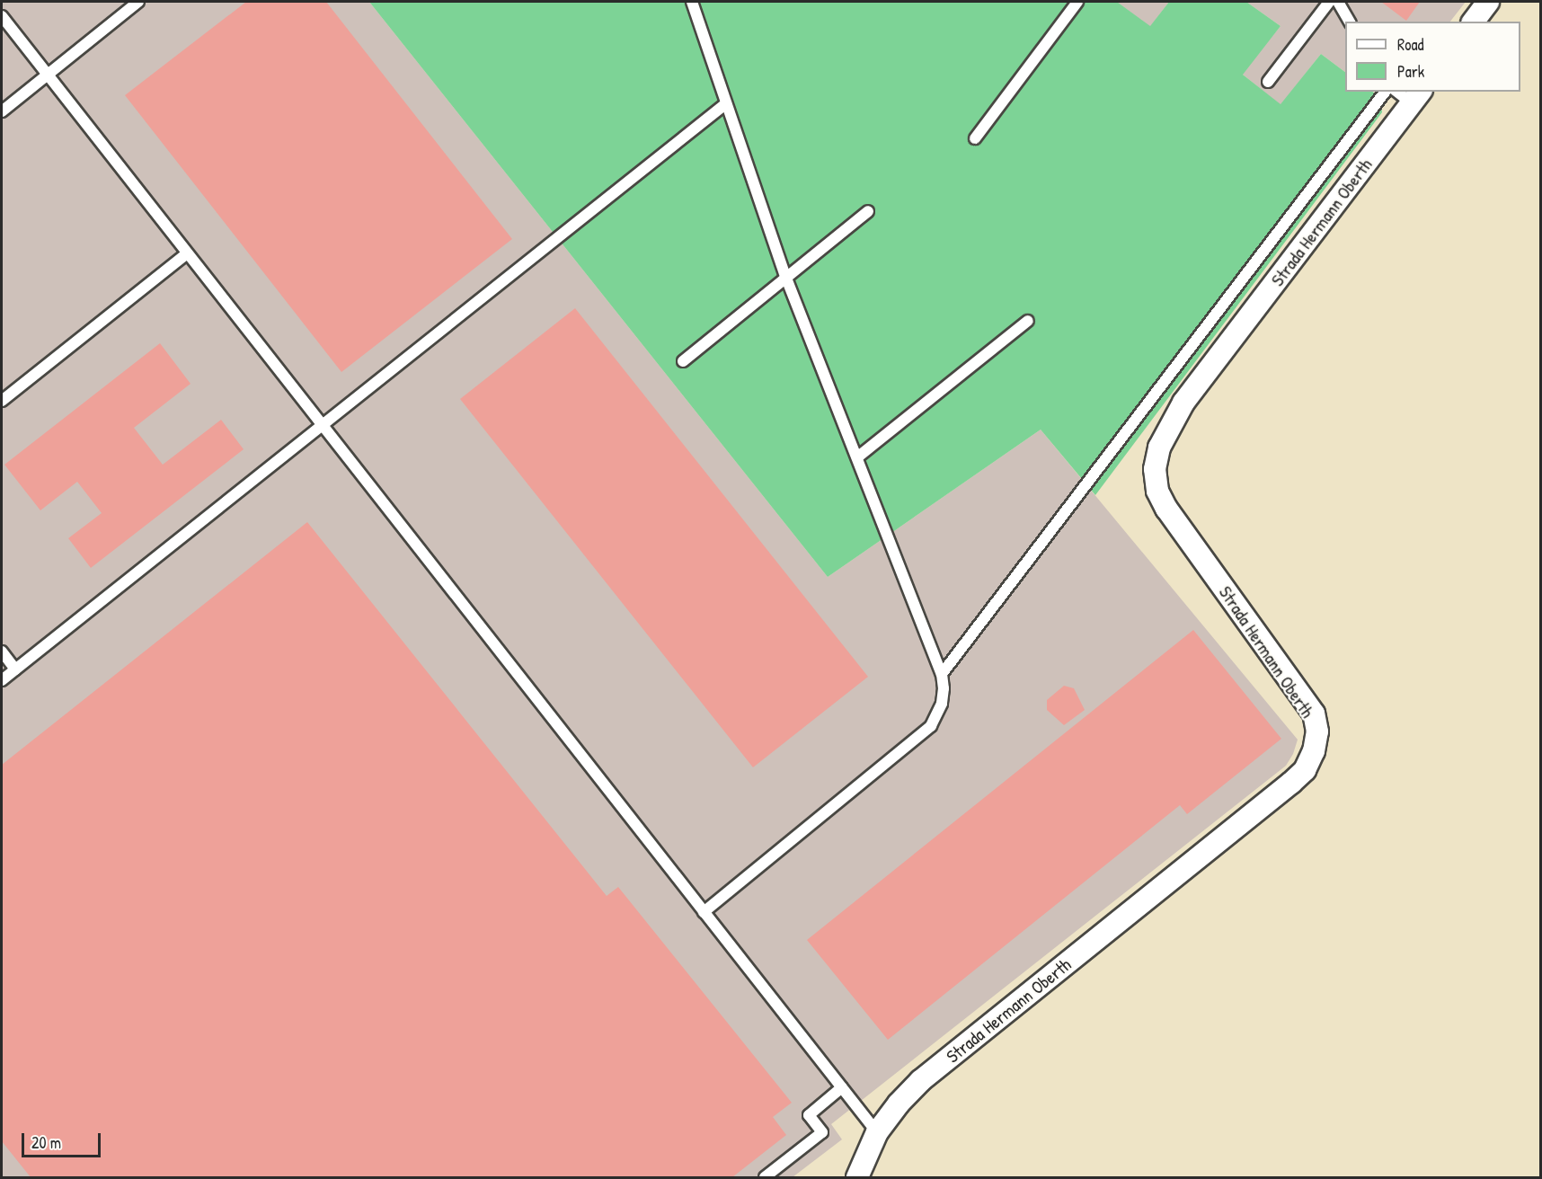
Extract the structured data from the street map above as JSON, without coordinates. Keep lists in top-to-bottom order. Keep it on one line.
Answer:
{"streets":{"street":["Strada Hermann Oberth"]},"legend":["Road","Park"],"scale_bar":"20 m"}
